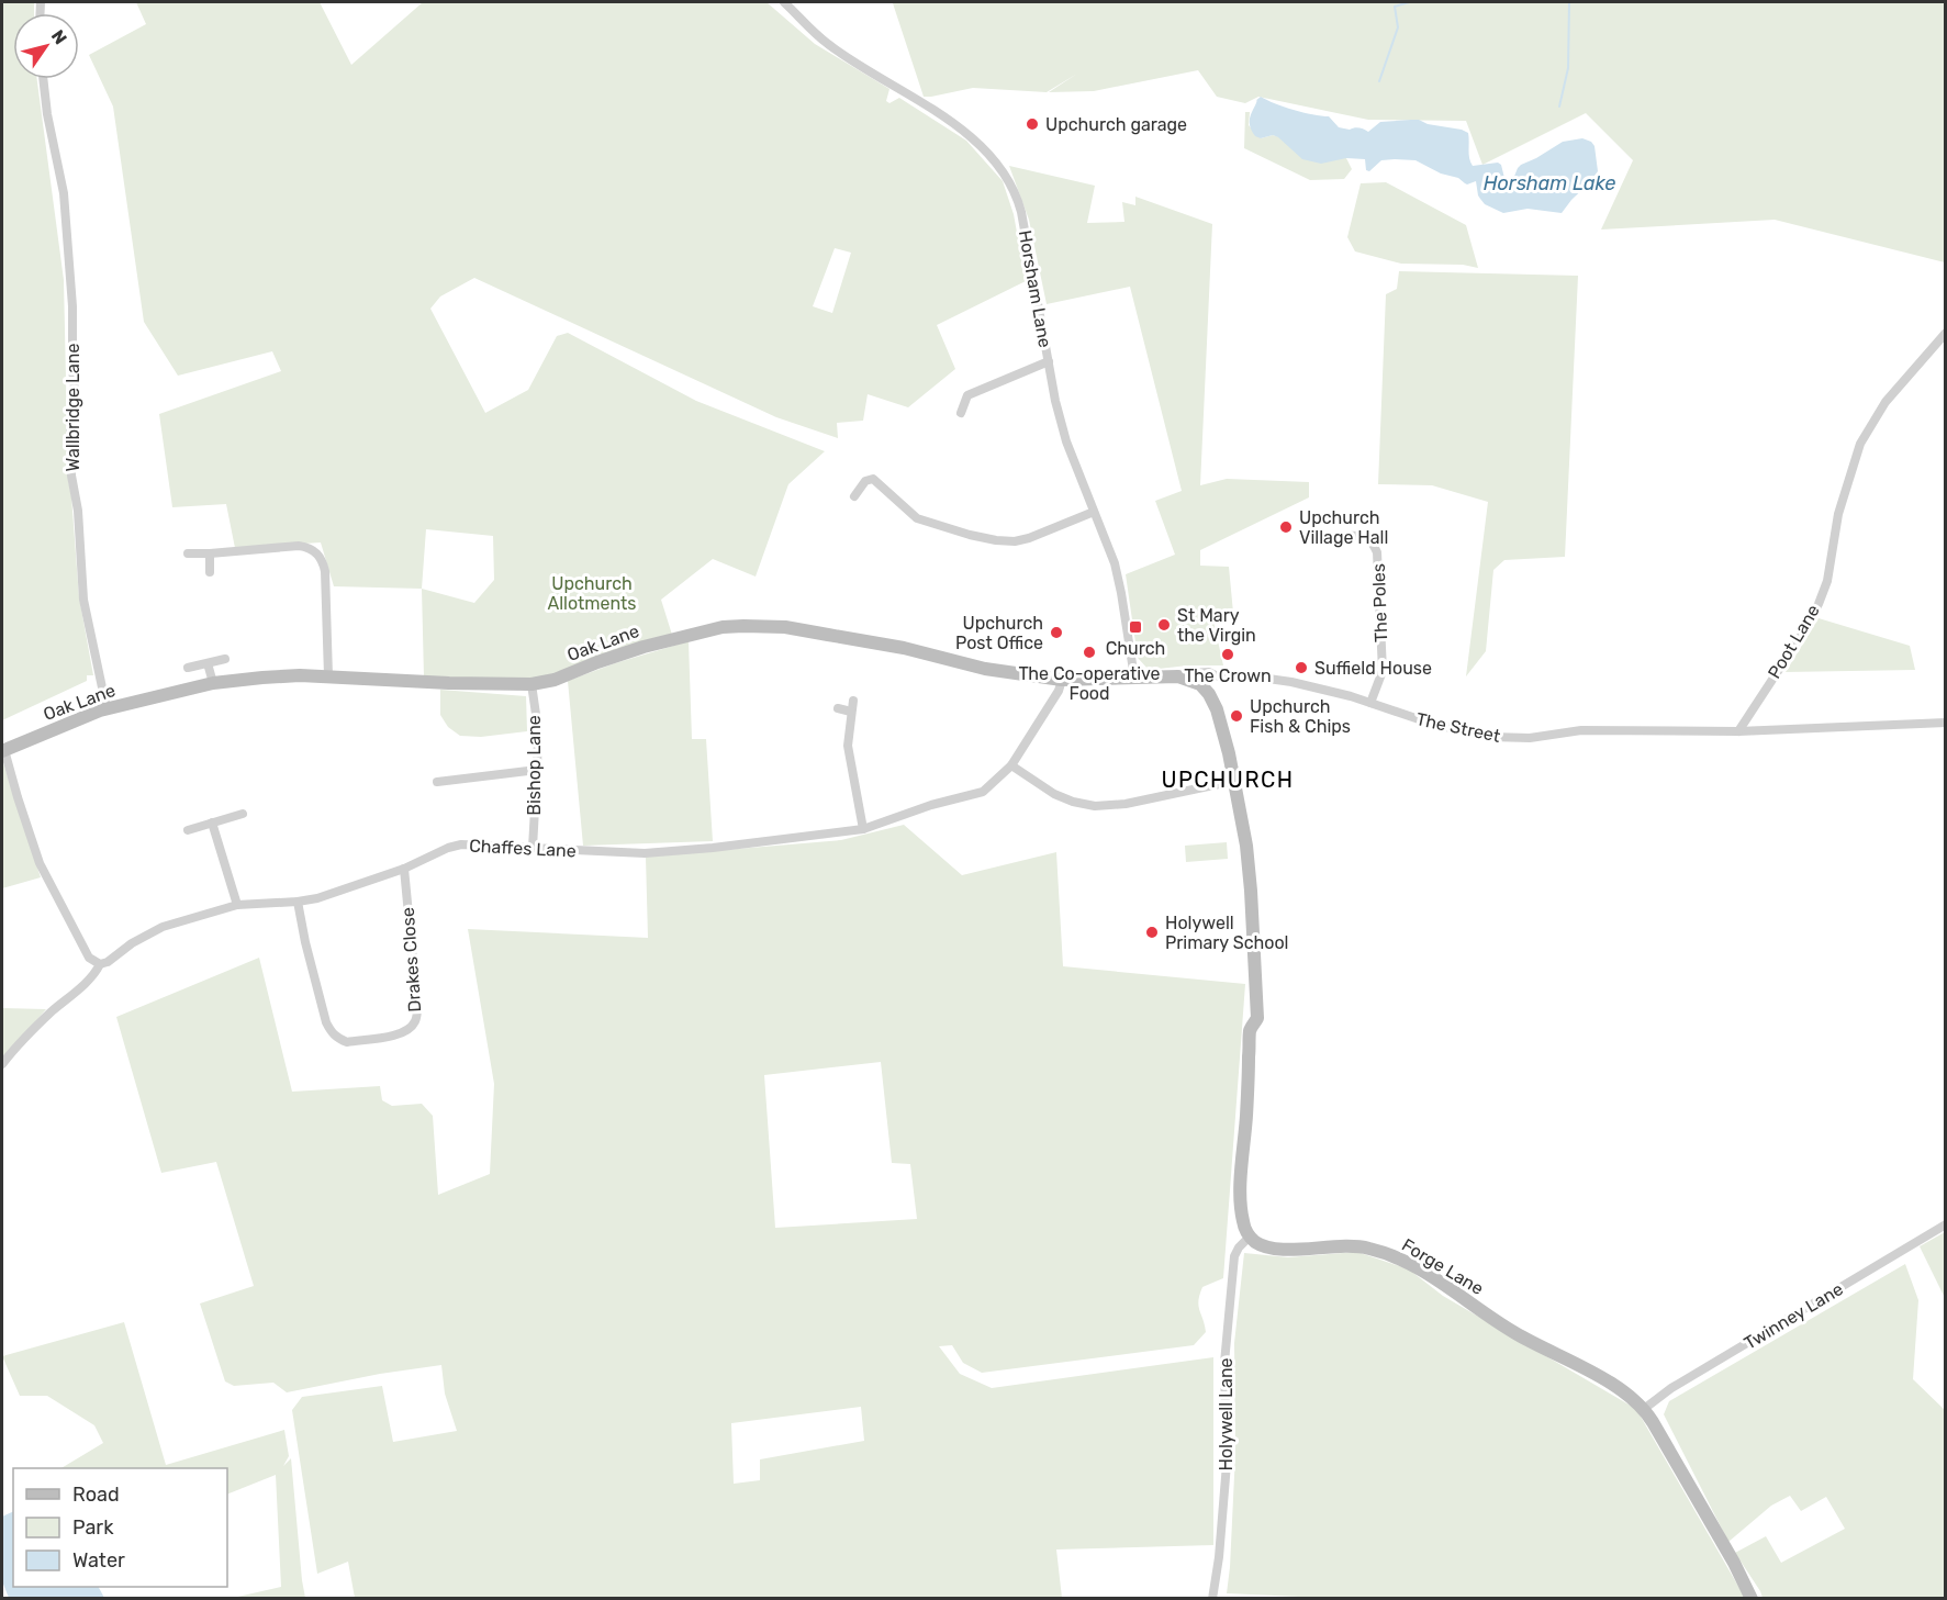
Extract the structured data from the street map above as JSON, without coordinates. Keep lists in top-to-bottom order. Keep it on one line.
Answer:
{"streets":{"street":["Horsham Lane","Wallbridge Lane","The Poles","Poot Lane","Oak Lane","The Street","Bishop Lane","Chaffes Lane","Drakes Close","Forge Lane","Twinney Lane","Holywell Lane"]},"crossings":[["Horsham Lane","Oak Lane"],["Wallbridge Lane","Oak Lane"],["The Poles","The Street"],["Poot Lane","The Street"],["Oak Lane","The Street"],["Oak Lane","Bishop Lane"],["Oak Lane","Chaffes Lane"],["Bishop Lane","Chaffes Lane"],["Chaffes Lane","Drakes Close"],["Forge Lane","Twinney Lane"],["Forge Lane","Holywell Lane"]],"districts":["UPCHURCH"],"water":["Horsham Lake"],"parks":["Upchurch Allotments"],"places":{"other":["Upchurch garage","Upchurch Village Hall","St Mary the Virgin","Upchurch Post Office","The Co-operative Food","The Crown","Suffield House","Upchurch Fish & Chips","Holywell Primary School"],"transit":["Church"]},"legend":["Road","Park","Water"],"north":"top right"}
